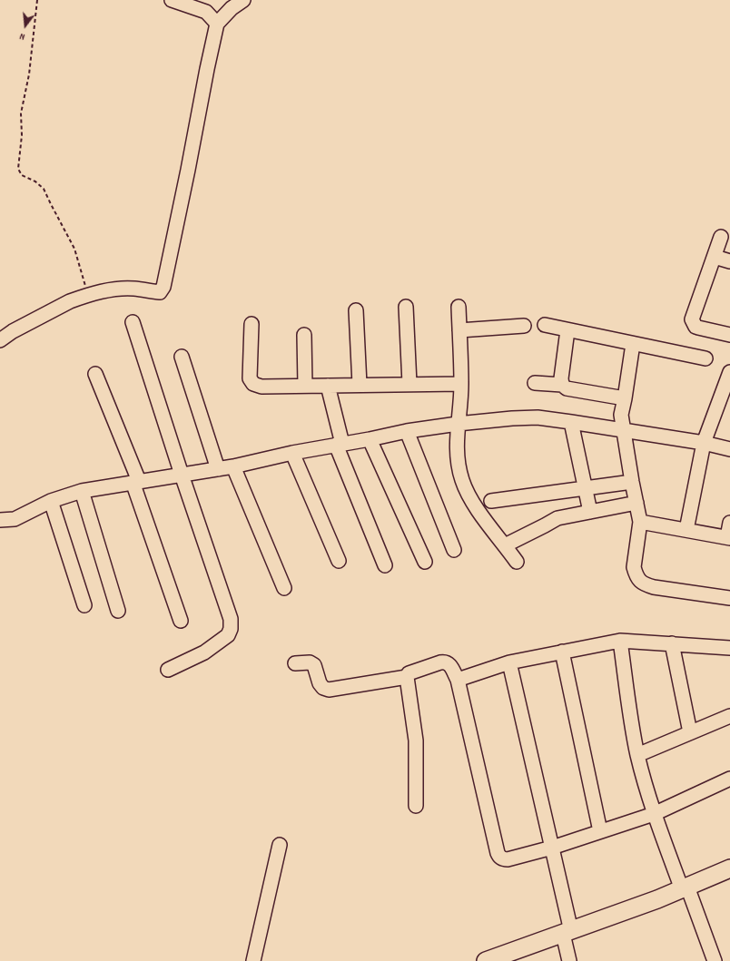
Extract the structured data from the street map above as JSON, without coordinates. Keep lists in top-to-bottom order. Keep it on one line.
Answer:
{"north":"bottom"}
